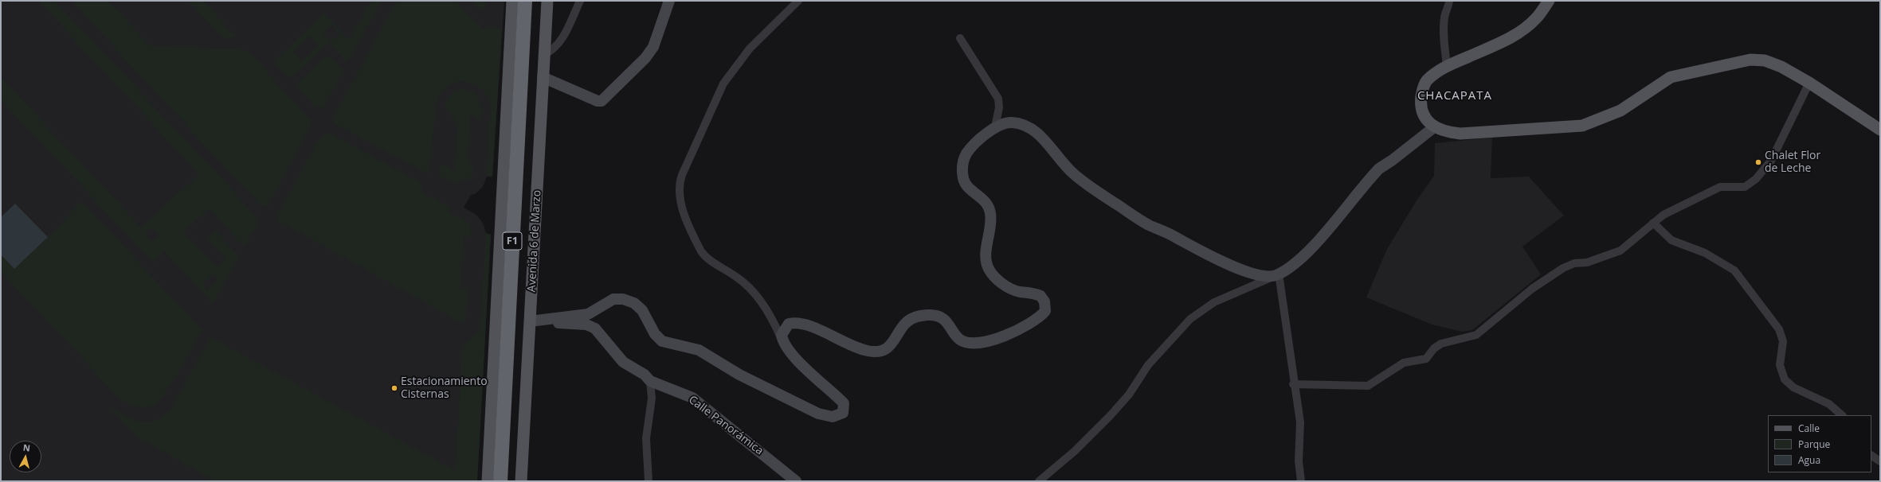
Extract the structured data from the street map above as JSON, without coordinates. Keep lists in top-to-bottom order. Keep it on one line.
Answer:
{"streets":{"highway":["F1","Avenida 6 de Marzo"],"street":["Calle Panorámica"]},"crossings":[["Avenida 6 de Marzo","Calle Panorámica"]],"districts":["CHACAPATA"],"places":["Chalet Flor de Leche","Estacionamiento Cisternas"],"legend":["Calle","Parque","Agua"],"north":"top"}
